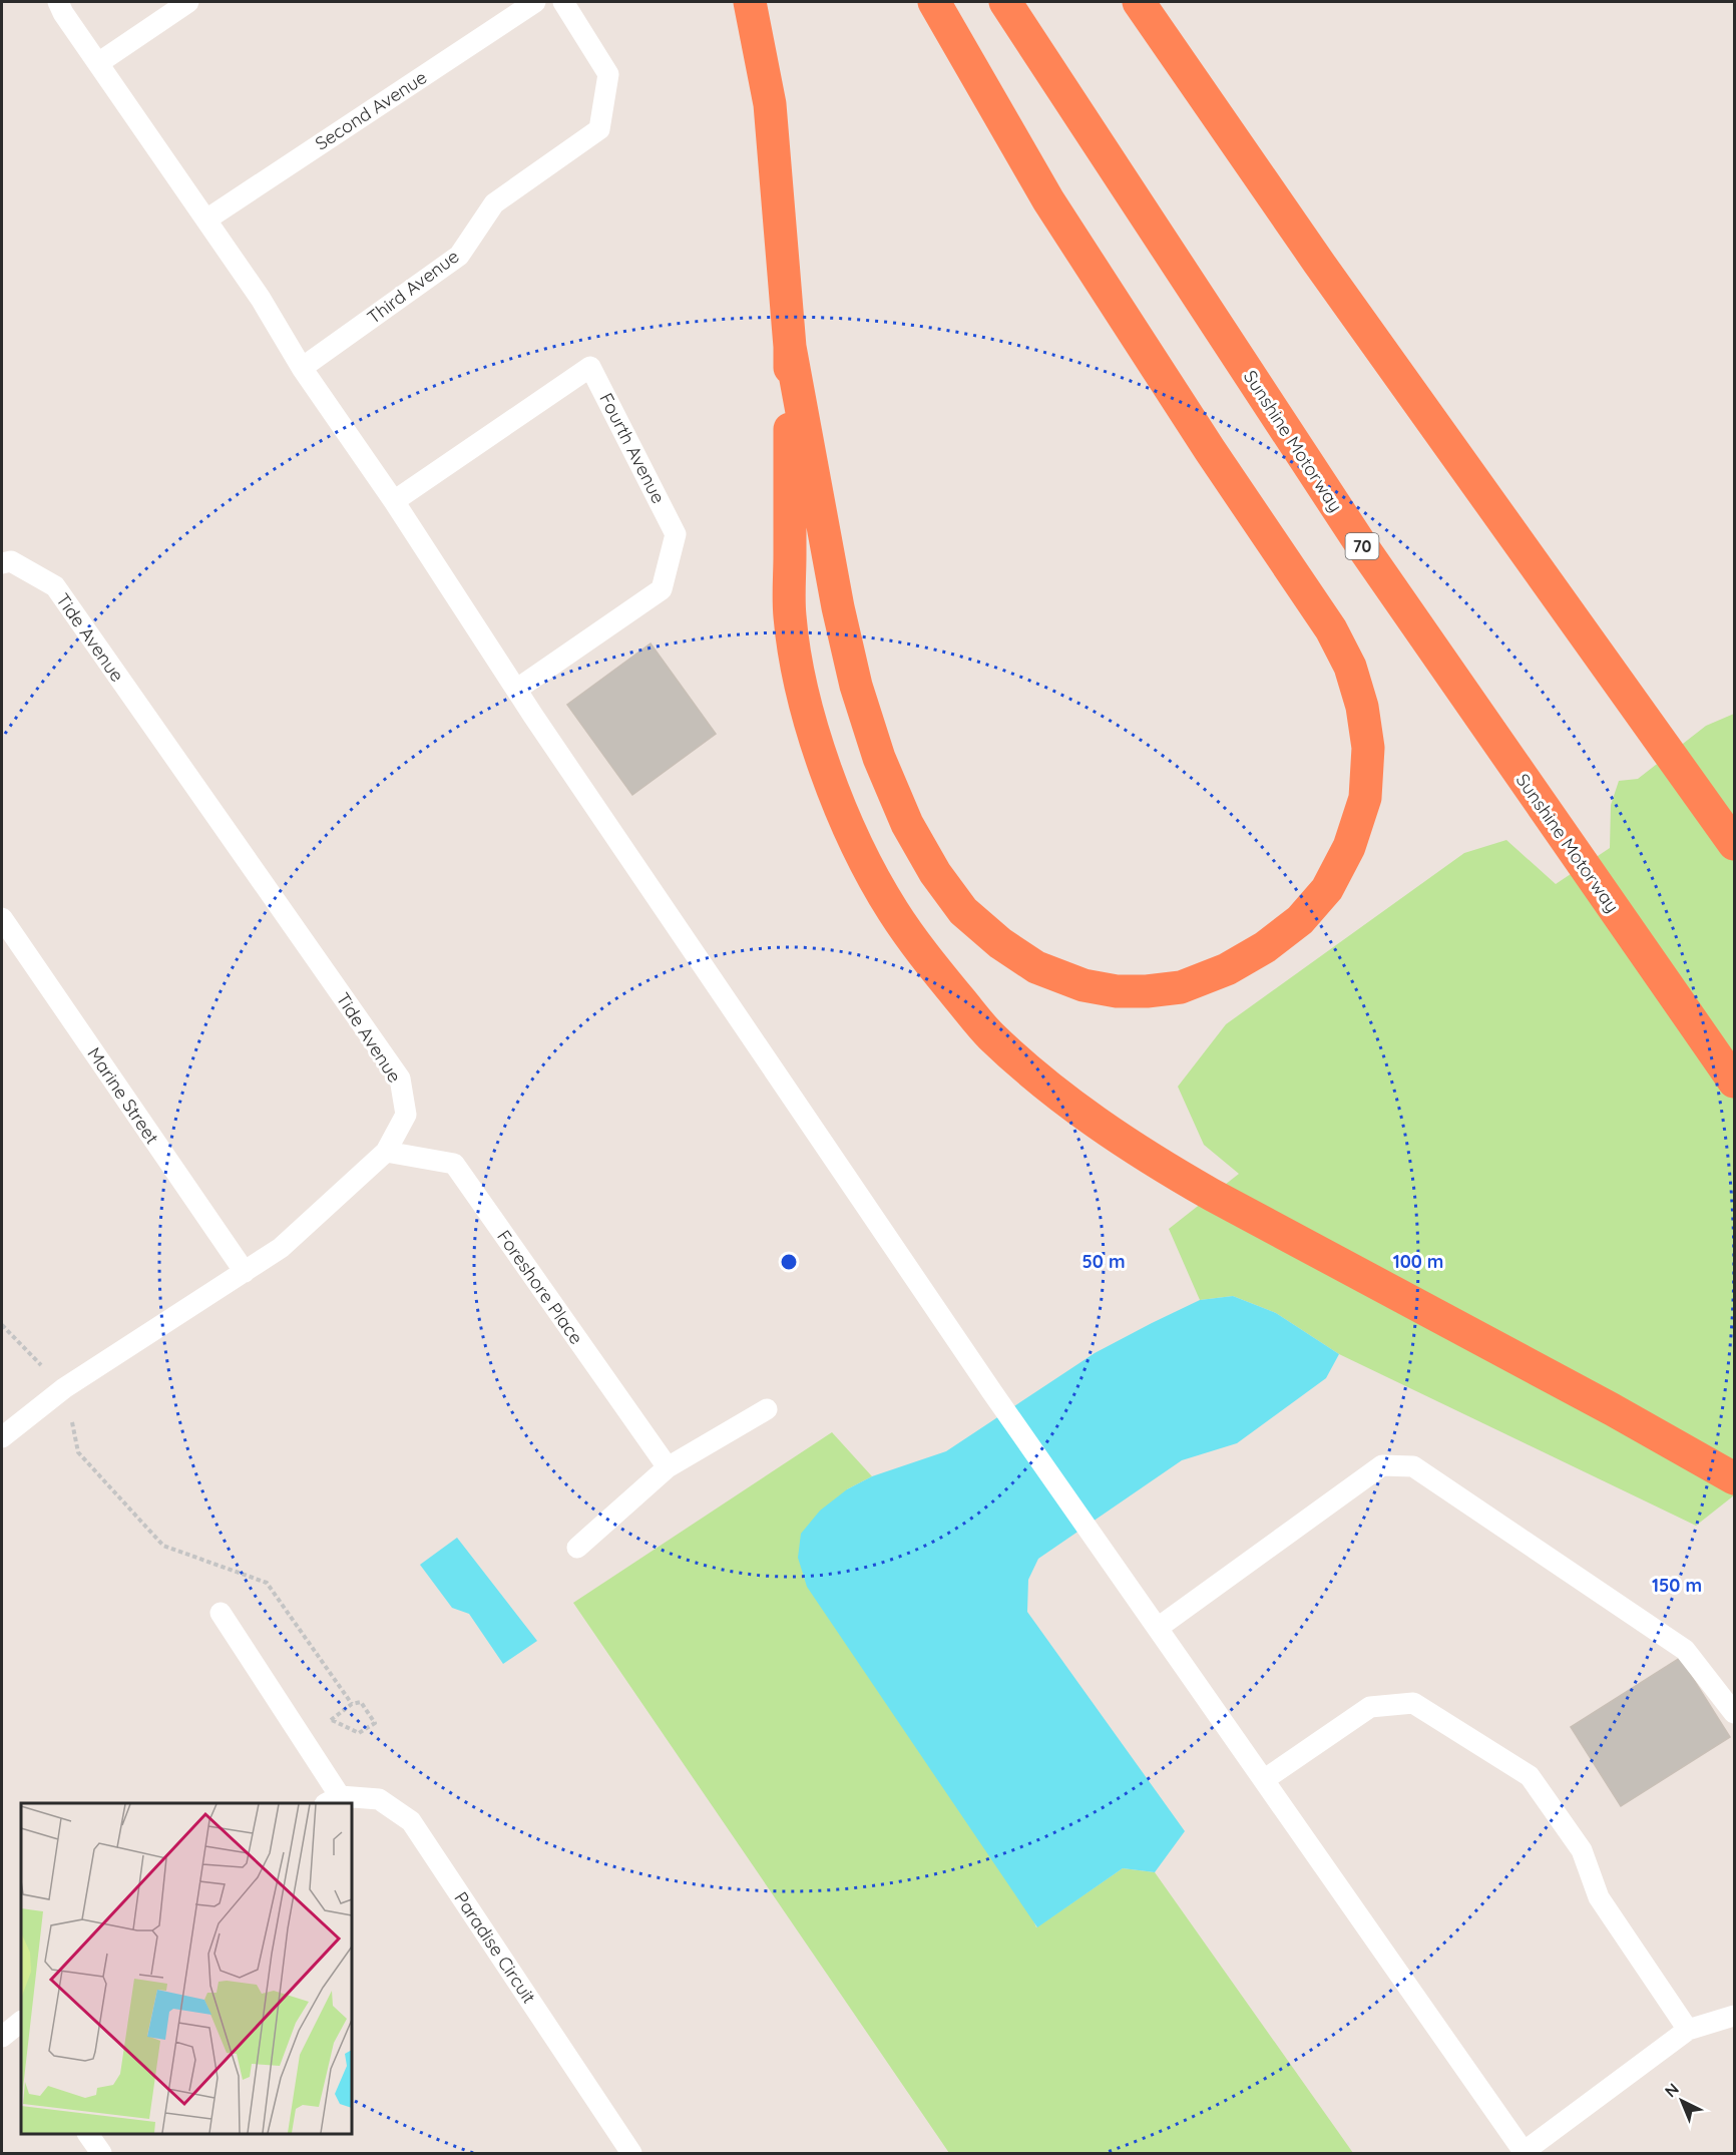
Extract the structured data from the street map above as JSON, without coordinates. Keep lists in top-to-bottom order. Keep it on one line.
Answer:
{"streets":{"highway":["Sunshine Motorway","70"],"lane":["Second Avenue","Third Avenue","Fourth Avenue","Tide Avenue","Marine Street","Foreshore Place","Paradise Circuit"]},"crossings":[["Tide Avenue","Marine Street"],["Tide Avenue","Foreshore Place"]],"north":"top left","rings":["50 m","100 m","150 m"]}
